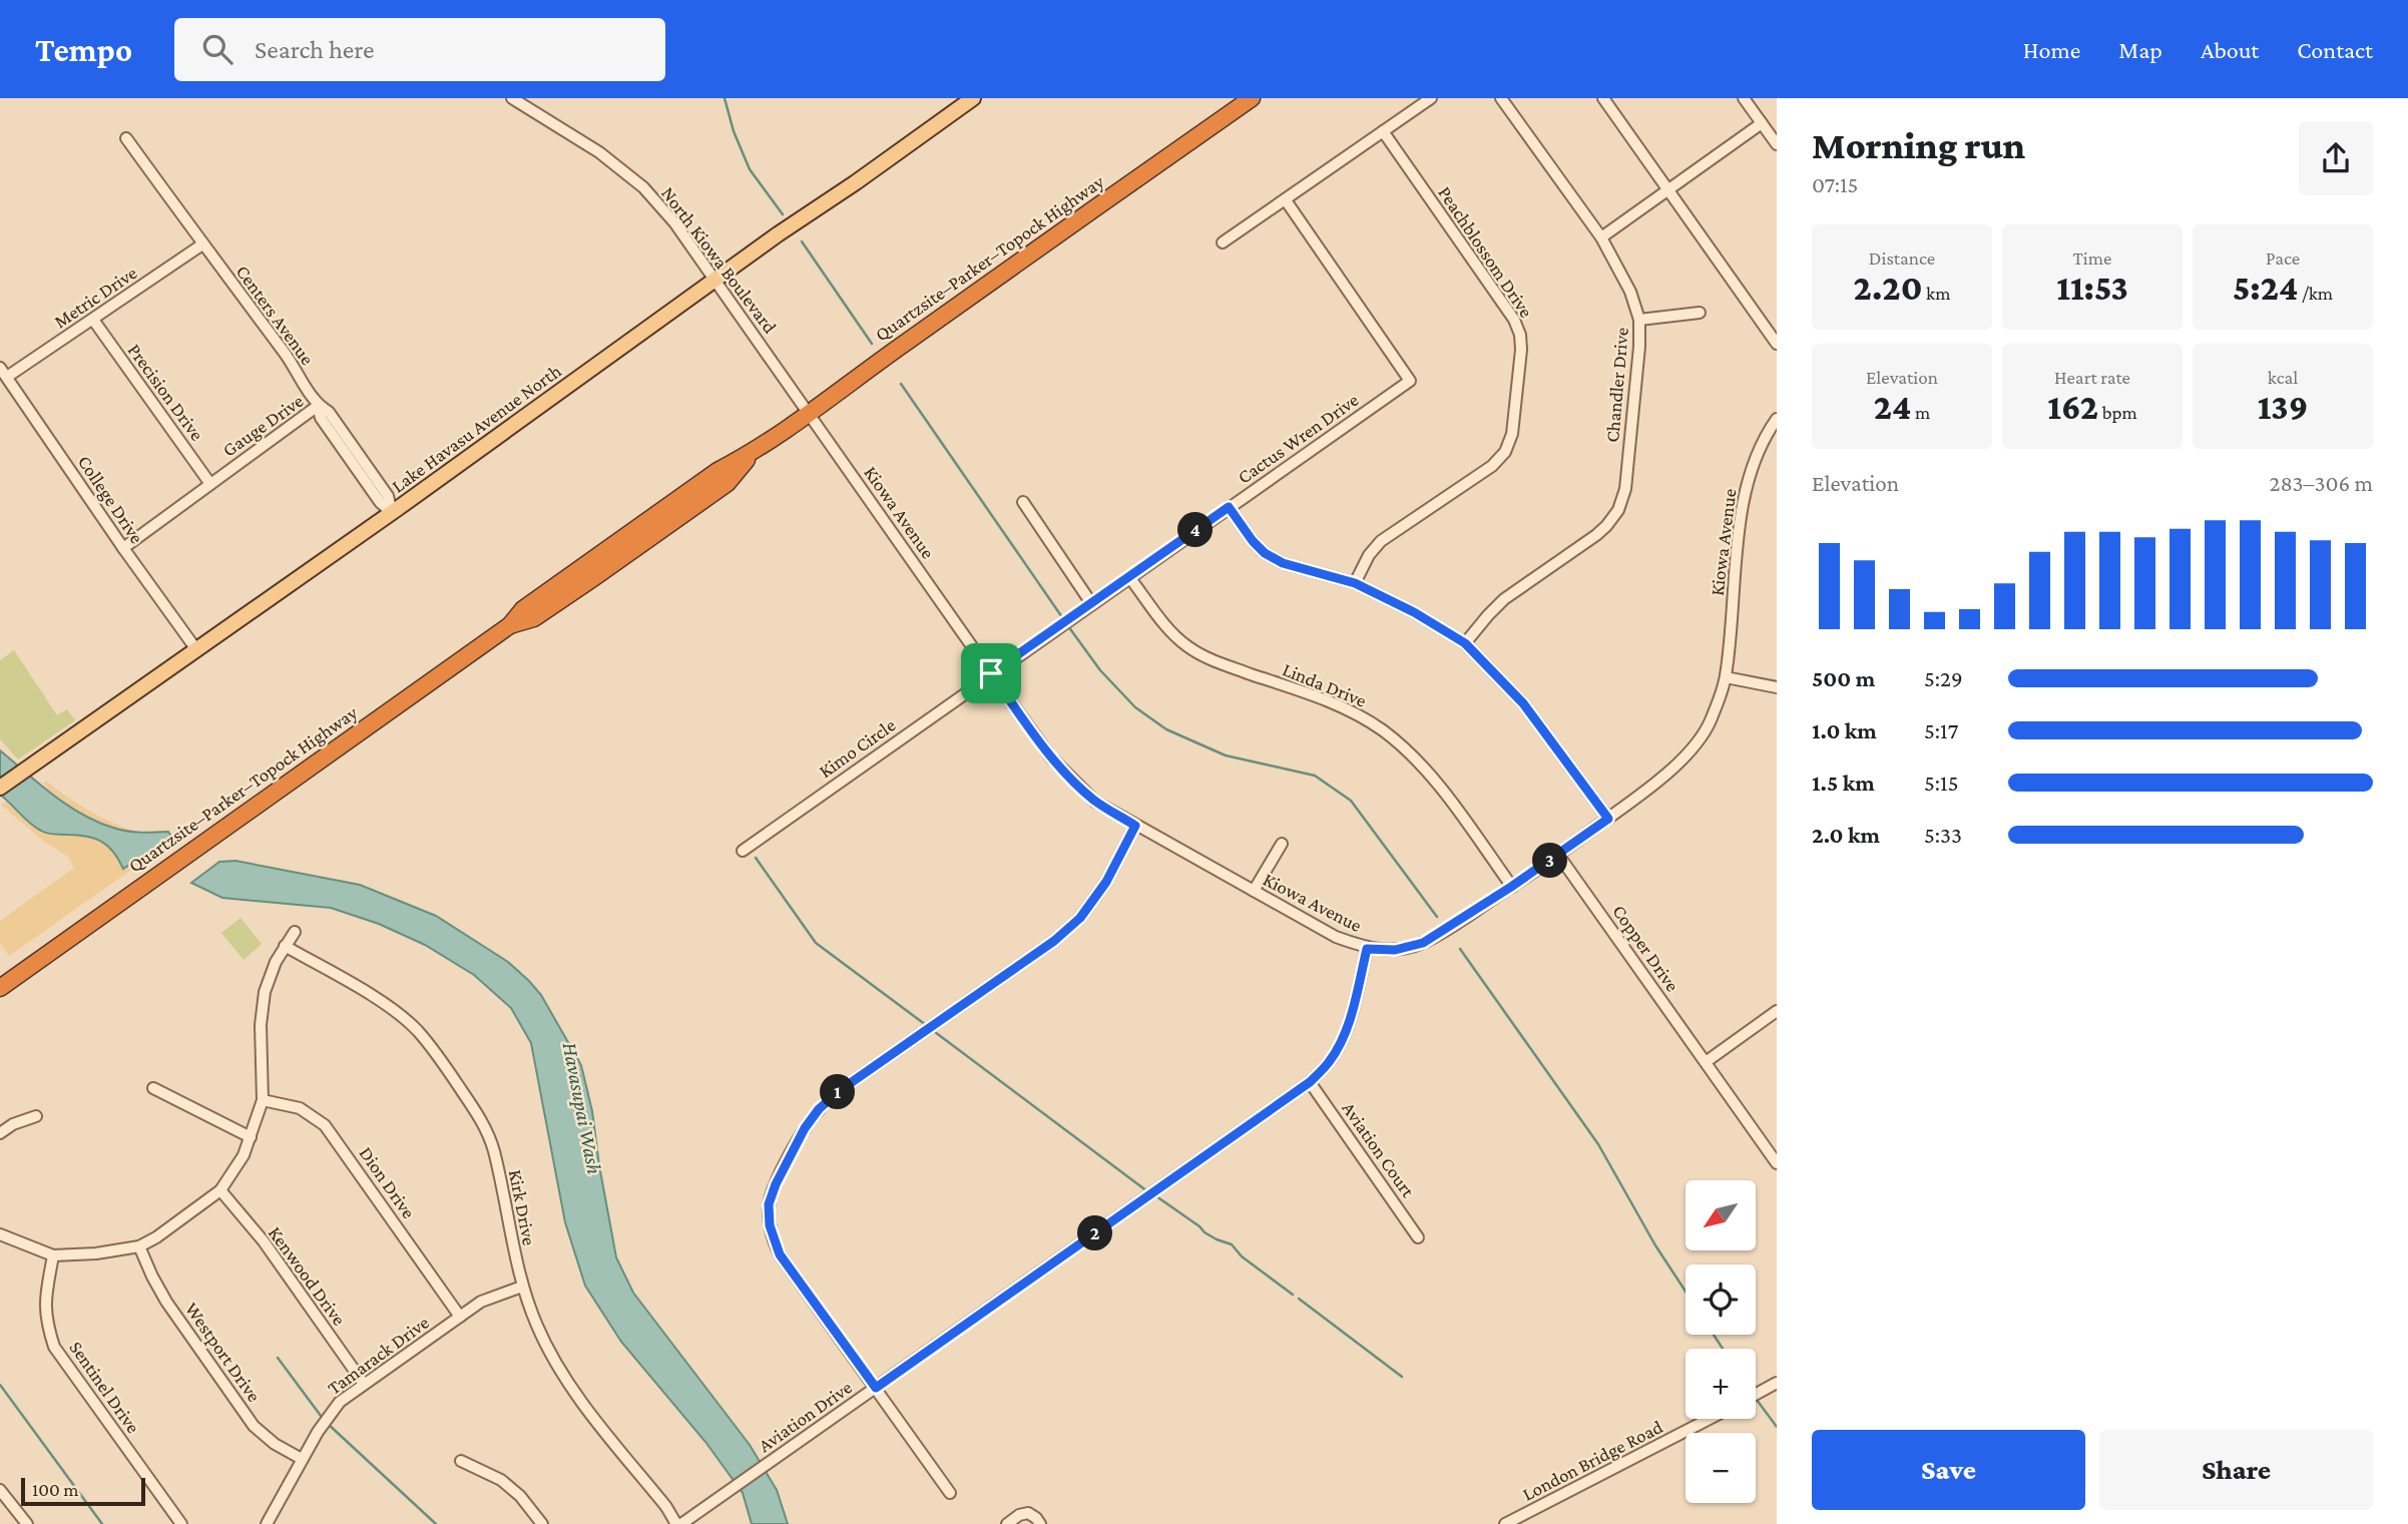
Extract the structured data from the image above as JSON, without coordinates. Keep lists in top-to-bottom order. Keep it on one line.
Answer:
{"streets":{"highway":["Quartzsite–Parker–Topock Highway"],"main road":["Lake Havasu Avenue North"],"street":["Peachblossom Drive","North Kiowa Boulevard","Metric Drive","Centers Avenue","Chandler Drive","Precision Drive","Gauge Drive","Cactus Wren Drive","College Drive","Kiowa Avenue","Linda Drive","Kimo Circle","Copper Drive","Aviation Court","Dion Drive","Kirk Drive","Kenwood Drive","Westport Drive","Tamarack Drive","Sentinel Drive","Aviation Drive","London Bridge Road"]},"crossings":[["Quartzsite–Parker–Topock Highway","North Kiowa Boulevard"],["Quartzsite–Parker–Topock Highway","Kiowa Avenue"],["North Kiowa Boulevard","Lake Havasu Avenue North"],["North Kiowa Boulevard","Kiowa Avenue"],["Metric Drive","Centers Avenue"],["Metric Drive","Precision Drive"],["Metric Drive","College Drive"],["Centers Avenue","Gauge Drive"],["Centers Avenue","Lake Havasu Avenue North"],["Precision Drive","Gauge Drive"],["Gauge Drive","College Drive"],["Lake Havasu Avenue North","College Drive"],["Cactus Wren Drive","Kiowa Avenue"],["Cactus Wren Drive","Linda Drive"],["Cactus Wren Drive","Kimo Circle"],["Kiowa Avenue","Linda Drive"],["Kiowa Avenue","Kimo Circle"],["Kiowa Avenue","Copper Drive"],["Kiowa Avenue","Aviation Drive"],["Aviation Court","Aviation Drive"],["Dion Drive","Tamarack Drive"],["Kirk Drive","Tamarack Drive"],["Kirk Drive","Aviation Drive"],["Kenwood Drive","Tamarack Drive"],["Westport Drive","Tamarack Drive"]],"water":["Havasupai Wash"],"scale_bar":"100 m","north":"bottom left","page":{"header":"Tempo","search":"Search here","nav":["Home","Map","About","Contact"],"heading":["Morning run","07:15"],"stats":[["Distance","2.20 km"],["Time","11:53"],["Pace","5:24 /km"],["Elevation","24 m"],["Heart rate","162 bpm"],["kcal","139"]],"chart":["Elevation","283–306 m"],"pins":["4","3","1","2"],"list":[{"name":"500 m","note":"5:29"},{"name":"1.0 km","note":"5:17"},{"name":"1.5 km","note":"5:15"},{"name":"2.0 km","note":"5:33"}],"map_buttons":["+","−"],"buttons":["Save","Share"],"scale":"100 m"}}
